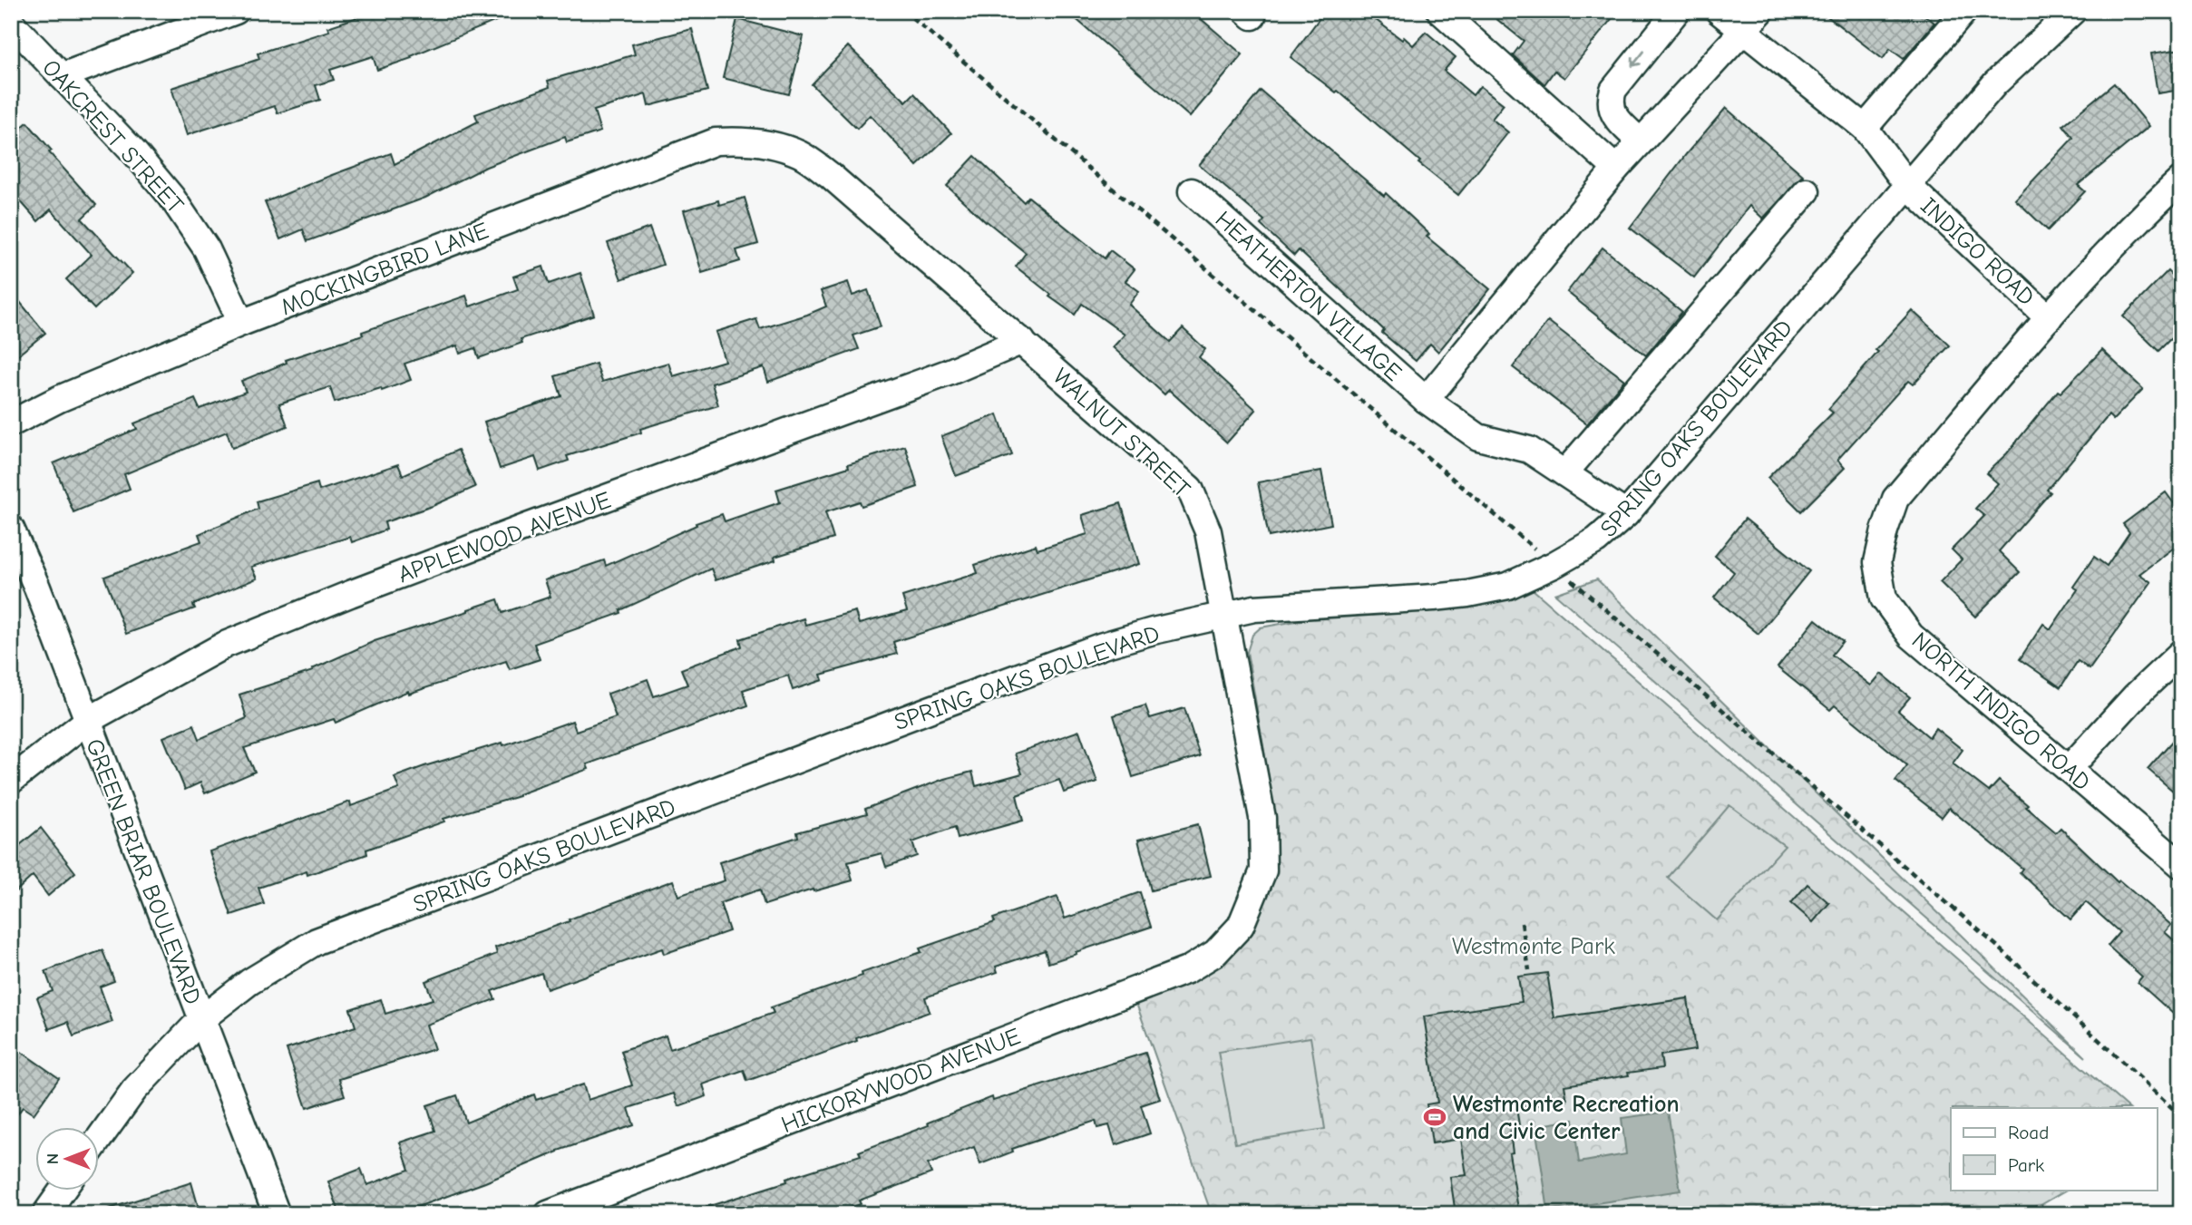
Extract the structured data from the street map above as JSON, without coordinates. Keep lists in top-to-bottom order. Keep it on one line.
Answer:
{"streets":{"street":["OAKCREST STREET","INDIGO ROAD","MOCKINGBIRD LANE","HEATHERTON VILLAGE","SPRING OAKS BOULEVARD","WALNUT STREET","APPLEWOOD AVENUE","NORTH INDIGO ROAD","GREEN BRIAR BOULEVARD","HICKORYWOOD AVENUE"]},"crossings":[["OAKCREST STREET","MOCKINGBIRD LANE"],["INDIGO ROAD","SPRING OAKS BOULEVARD"],["INDIGO ROAD","NORTH INDIGO ROAD"],["MOCKINGBIRD LANE","WALNUT STREET"],["HEATHERTON VILLAGE","SPRING OAKS BOULEVARD"],["SPRING OAKS BOULEVARD","WALNUT STREET"],["SPRING OAKS BOULEVARD","GREEN BRIAR BOULEVARD"],["WALNUT STREET","APPLEWOOD AVENUE"],["WALNUT STREET","HICKORYWOOD AVENUE"],["APPLEWOOD AVENUE","GREEN BRIAR BOULEVARD"]],"parks":["Westmonte Park"],"places":{"sports":["Westmonte Recreation and Civic Center"]},"legend":["Road","Park"],"north":"left"}
